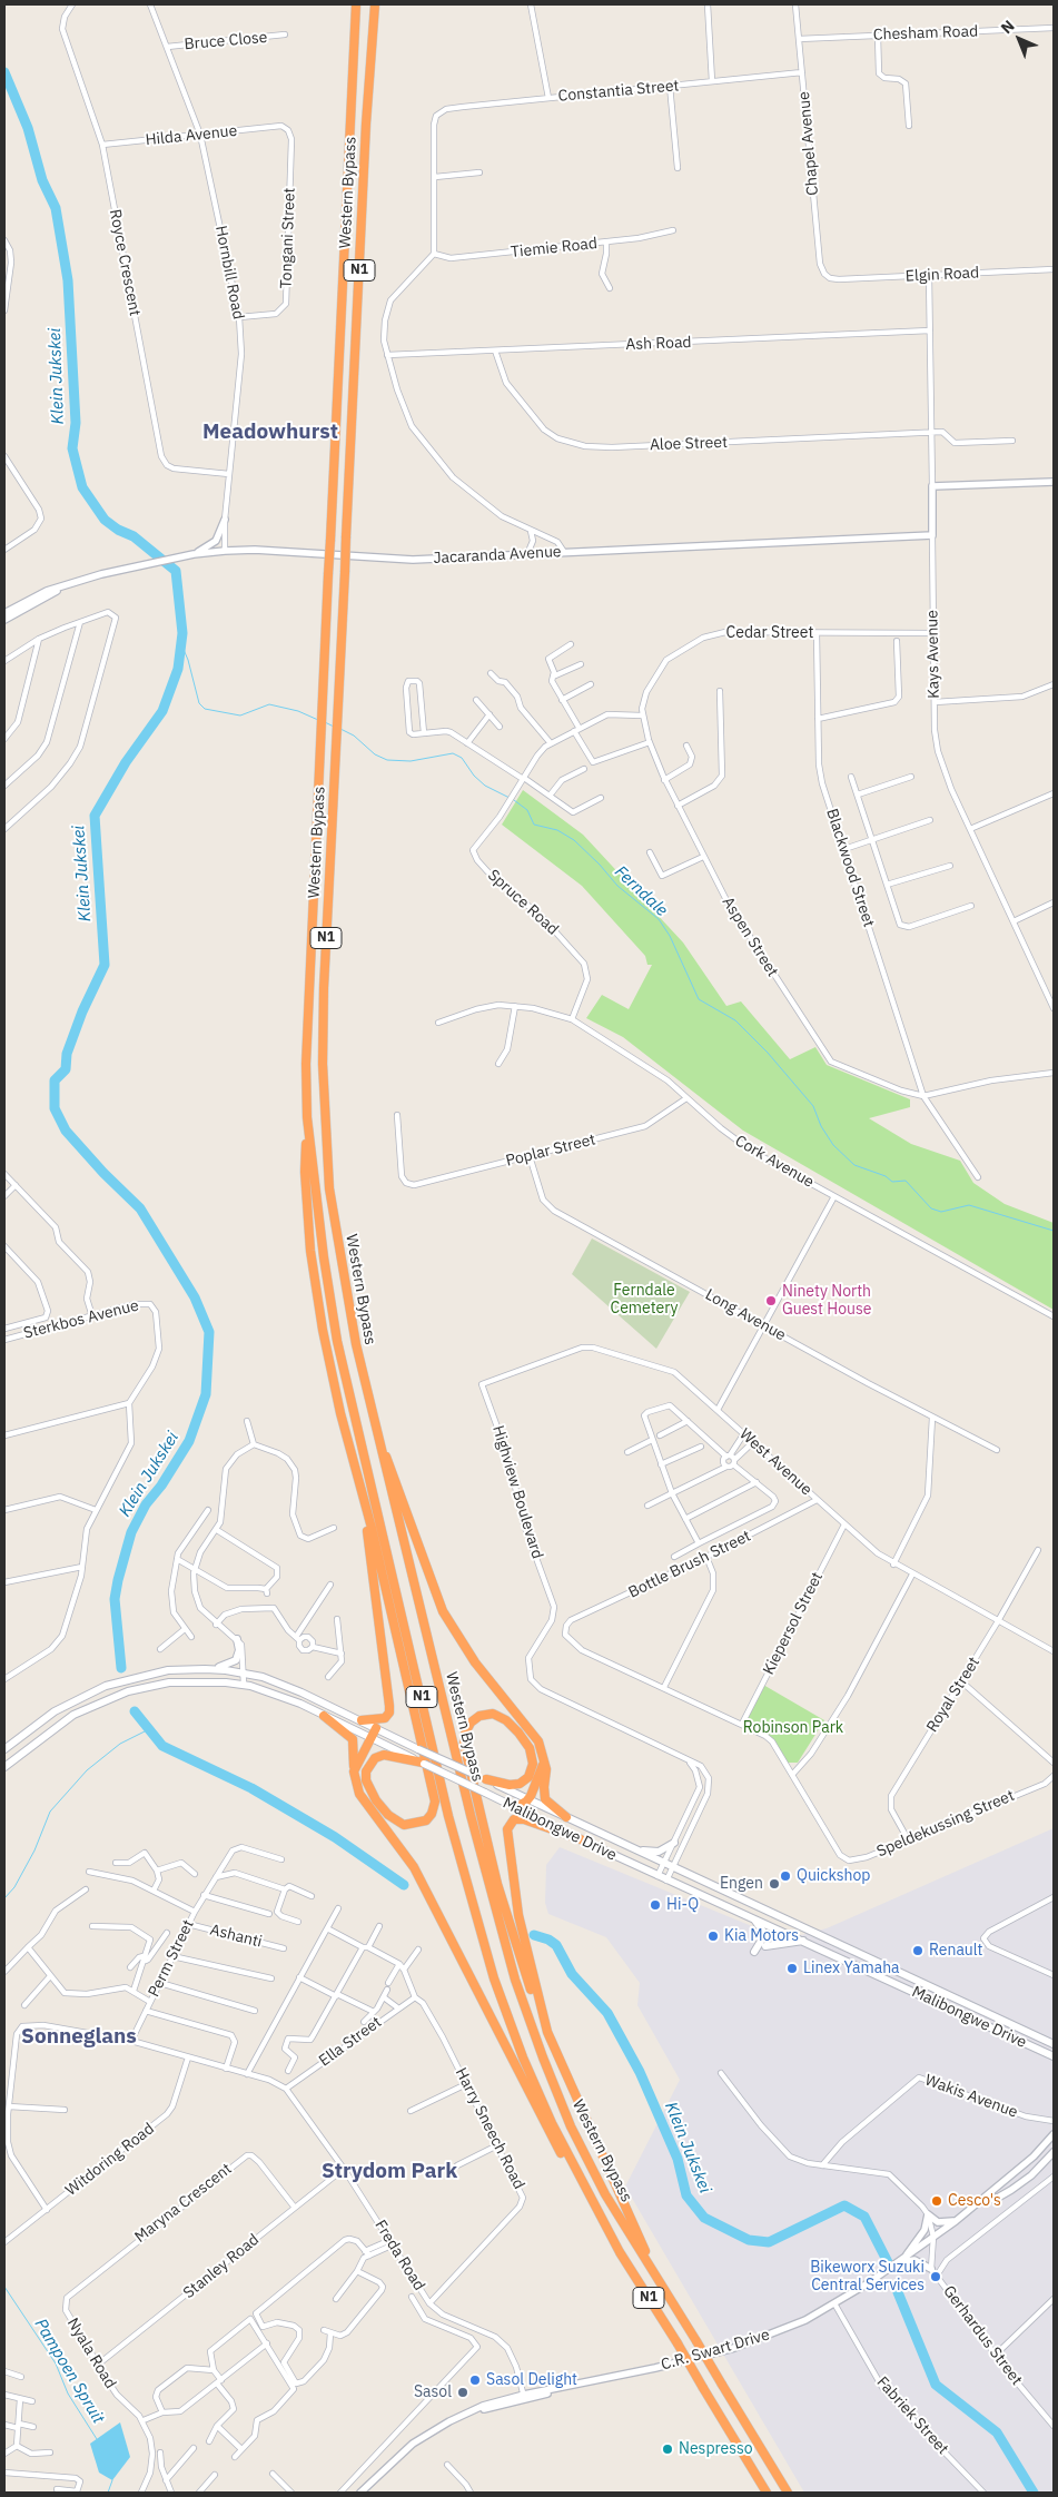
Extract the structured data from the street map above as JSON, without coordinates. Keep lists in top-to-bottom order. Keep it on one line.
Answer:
{"streets":{"highway":["Western Bypass","N1"],"main road":["Malibongwe Drive"],"street":["Chesham Road","Bruce Close","Constantia Street","Hilda Avenue","Chapel Avenue","Tongani Street","Tiemie Road","Royce Crescent","Hornbill Road","Elgin Road","Ash Road","Aloe Street","Jacaranda Avenue","Cedar Street","Kays Avenue","Blackwood Street","Spruce Road","Aspen Street","Poplar Street","Cork Avenue","Long Avenue","Sterkbos Avenue","West Avenue","Highview Boulevard","Bottle Brush Street","Kiepersol Street","Royal Street","Speldekussing Street","Ashanti","Perm Street","Ella Street","Wakis Avenue","Harry Sneech Road","Witdoring Road","Maryna Crescent","Freda Road","Stanley Road","Gerhardus Street","C.R. Swart Drive","Nyala Road","Fabriek Street"]},"crossings":[["Chesham Road","Chapel Avenue"],["Bruce Close","Hornbill Road"],["Constantia Street","Chapel Avenue"],["Hilda Avenue","Tongani Street"],["Hilda Avenue","Royce Crescent"],["Hilda Avenue","Hornbill Road"],["Chapel Avenue","Elgin Road"],["Tongani Street","Hornbill Road"],["Royce Crescent","Hornbill Road"],["Hornbill Road","Jacaranda Avenue"],["Elgin Road","Kays Avenue"],["Ash Road","Aloe Street"],["Ash Road","Kays Avenue"],["Aloe Street","Kays Avenue"],["Jacaranda Avenue","Kays Avenue"],["Cedar Street","Kays Avenue"],["Cedar Street","Blackwood Street"],["Cedar Street","Aspen Street"],["Blackwood Street","Aspen Street"],["Spruce Road","Cork Avenue"],["Poplar Street","Cork Avenue"],["Poplar Street","Long Avenue"],["West Avenue","Highview Boulevard"],["West Avenue","Bottle Brush Street"],["West Avenue","Kiepersol Street"],["West Avenue","Royal Street"],["Highview Boulevard","Malibongwe Drive"],["Bottle Brush Street","Speldekussing Street"],["Kiepersol Street","Speldekussing Street"],["Royal Street","Speldekussing Street"],["Ashanti","Perm Street"],["Ella Street","Harry Sneech Road"],["Ella Street","Freda Road"],["Harry Sneech Road","Freda Road"],["Maryna Crescent","Stanley Road"],["Maryna Crescent","Nyala Road"],["Freda Road","Stanley Road"],["Freda Road","C.R. Swart Drive"],["Stanley Road","Nyala Road"],["C.R. Swart Drive","Fabriek Street"]],"districts":["Meadowhurst","Sonneglans","Strydom Park"],"water":["Klein Jukskei","Ferndale","Pampoen Spruit"],"parks":["Ferndale Cemetery","Robinson Park"],"places":["Ninety North Guest House","Quickshop","Engen","Hi-Q","Kia Motors","Renault","Linex Yamaha","Cesco's","Bikeworx Suzuki Central Services","Sasol Delight","Sasol","Nespresso"],"north":"top left"}
